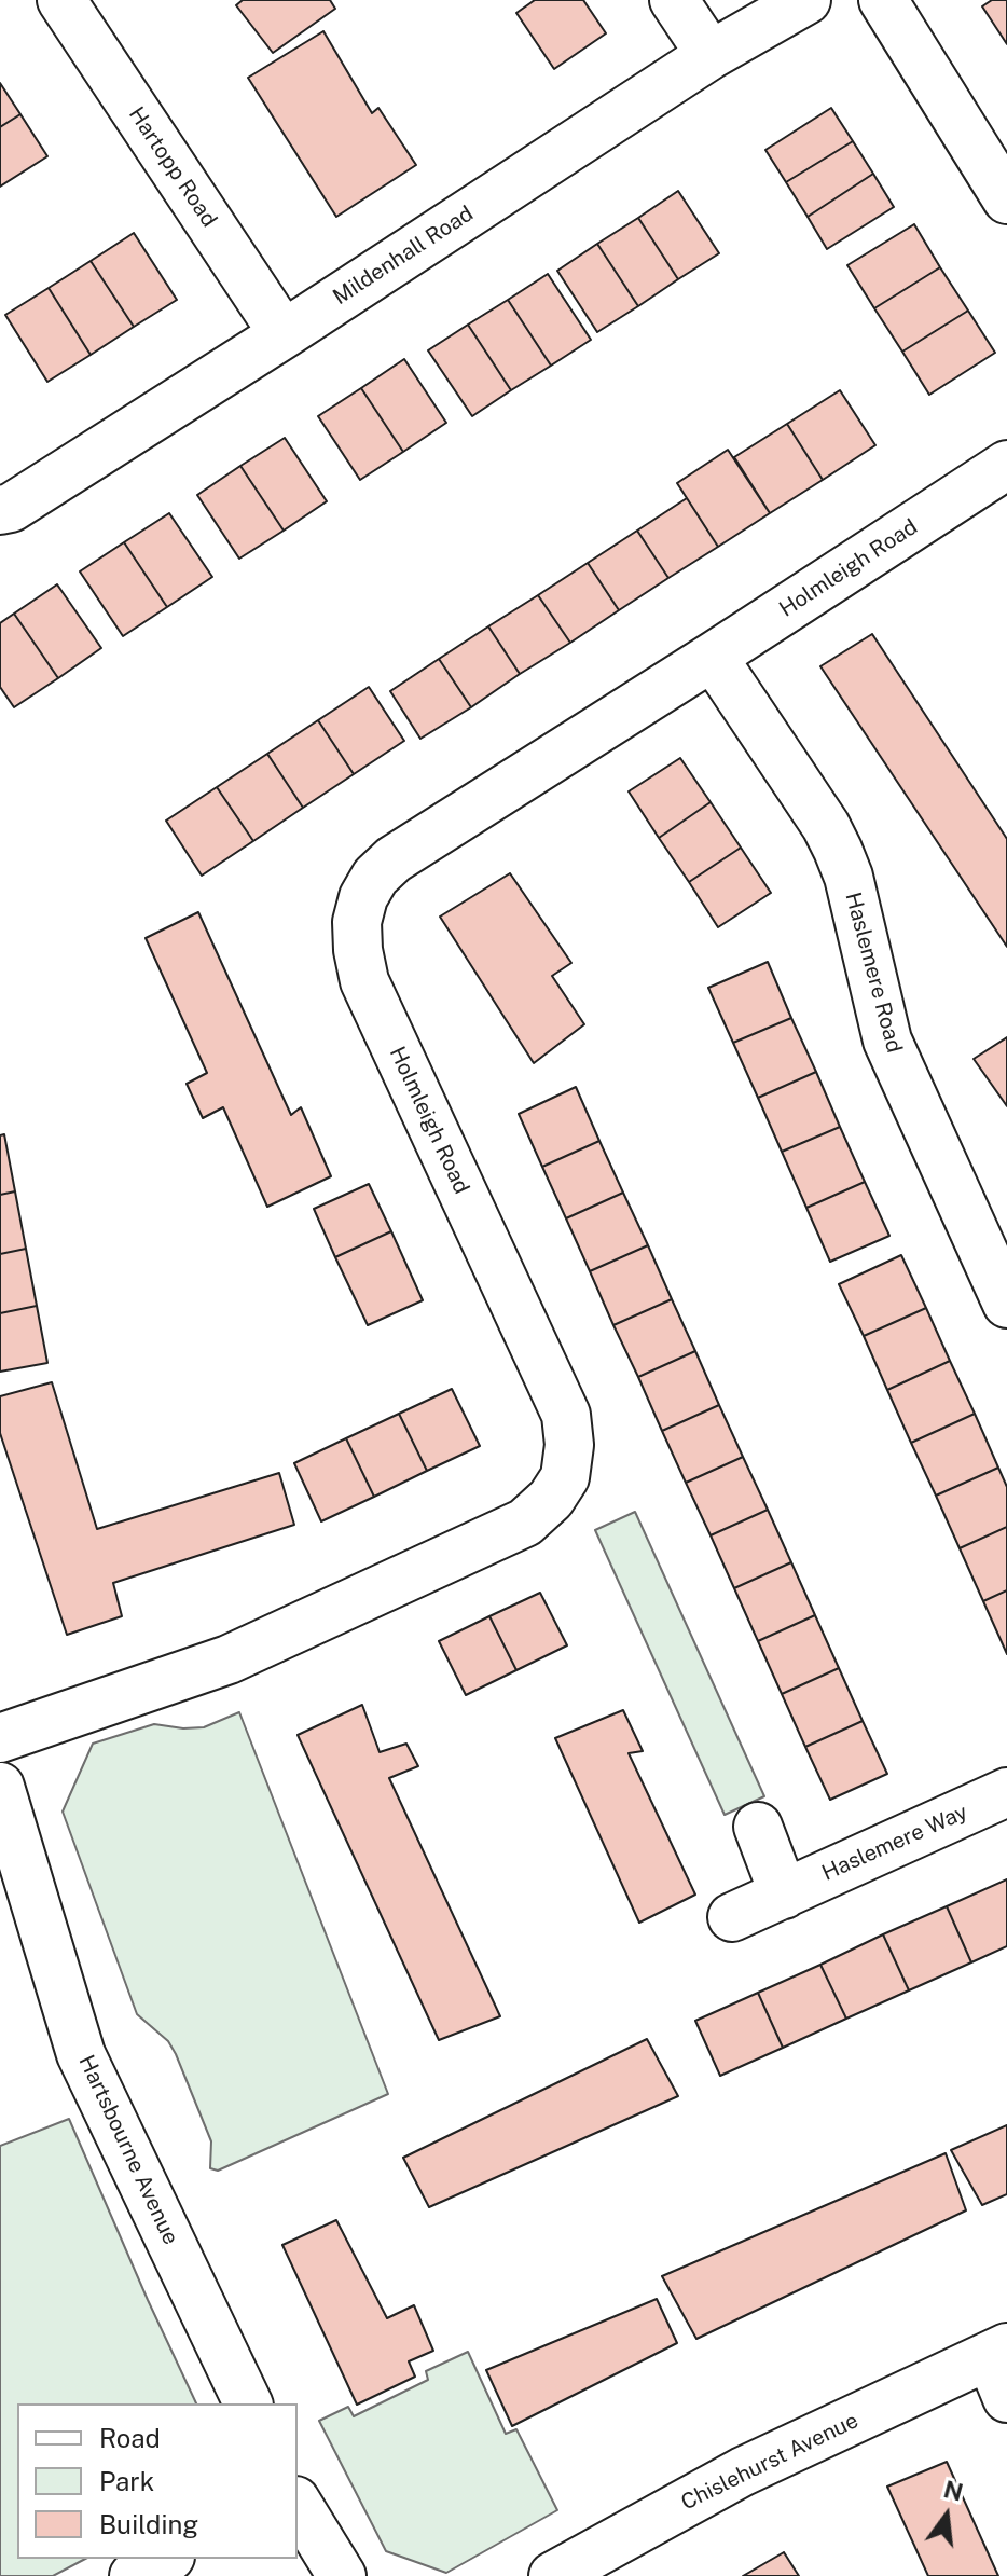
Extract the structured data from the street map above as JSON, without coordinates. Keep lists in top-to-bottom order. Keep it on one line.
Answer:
{"streets":{"street":["Hartopp Road","Mildenhall Road","Holmleigh Road","Haslemere Road","Haslemere Way","Hartsbourne Avenue","Chislehurst Avenue"]},"crossings":[["Hartopp Road","Mildenhall Road"],["Holmleigh Road","Haslemere Road"]],"legend":["Road","Park","Building"],"north":"top"}
